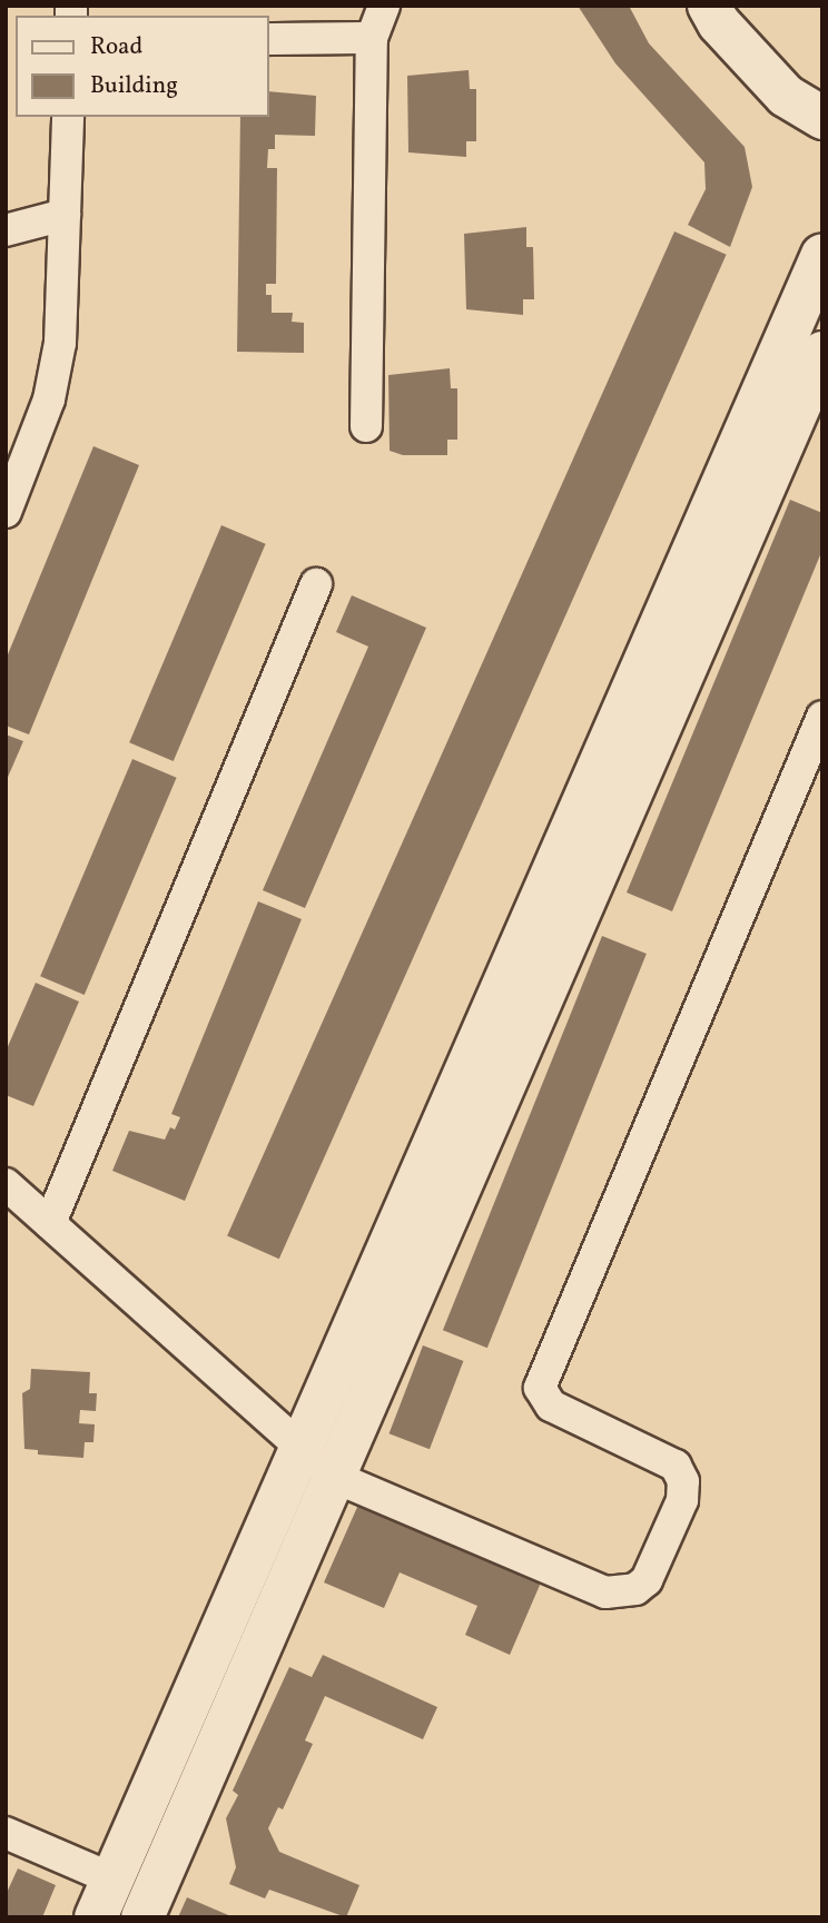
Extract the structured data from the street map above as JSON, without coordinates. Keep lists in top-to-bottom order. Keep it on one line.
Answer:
{"legend":["Road","Building"]}
